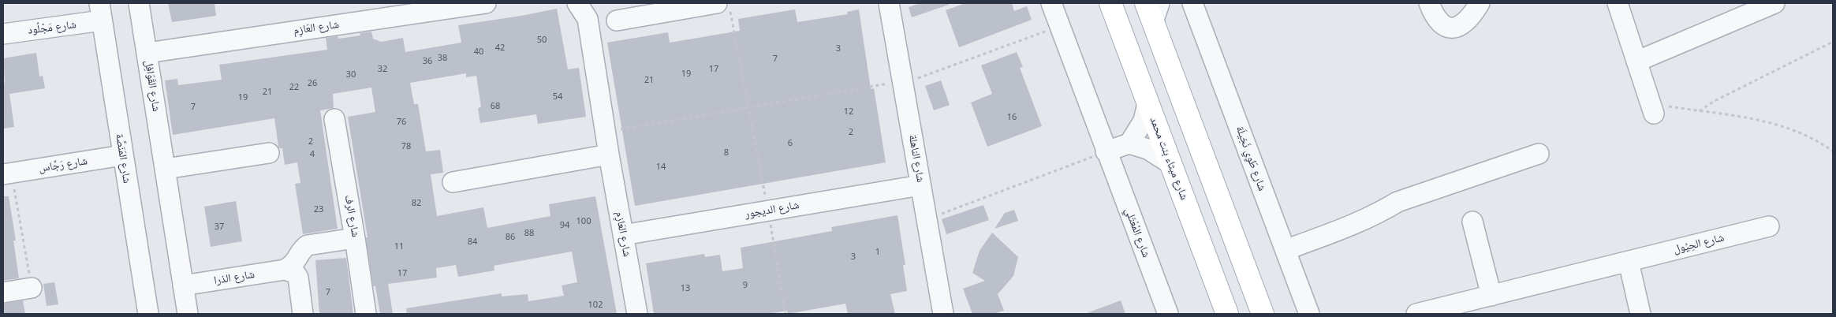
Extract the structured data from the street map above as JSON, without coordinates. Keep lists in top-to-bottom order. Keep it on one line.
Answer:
{"streets":{"main road":["شارع ميثاء بنت محمد"],"street":["شارع مَجْلُود","شارع العَازِم","شارع القَوَافِل","شارع المَنَصَّة","شارع الناهلة","شارع طَوِي نَخِيلَة","شارع رَجَّاس","شارع الديجور","شارع الرف","شارع المُعْتَلي","شارع الحِيُول","شارع الذرا"]},"crossings":[["شارع مَجْلُود","شارع المَنَصَّة"],["شارع العَازِم","شارع القَوَافِل"],["شارع العَازِم","شارع الديجور"],["شارع القَوَافِل","شارع الذرا"],["شارع المَنَصَّة","شارع رَجَّاس"],["شارع الناهلة","شارع الديجور"]],"house_numbers":["50","42","3","40","38","7","36","32","17","19","30","21","26","22","21","54","19","68","7","12","16","76","2","2","6","78","8","4","14","82","23","100","94","37","88","86","84","11","1","3","17","9","13","7","102"]}
